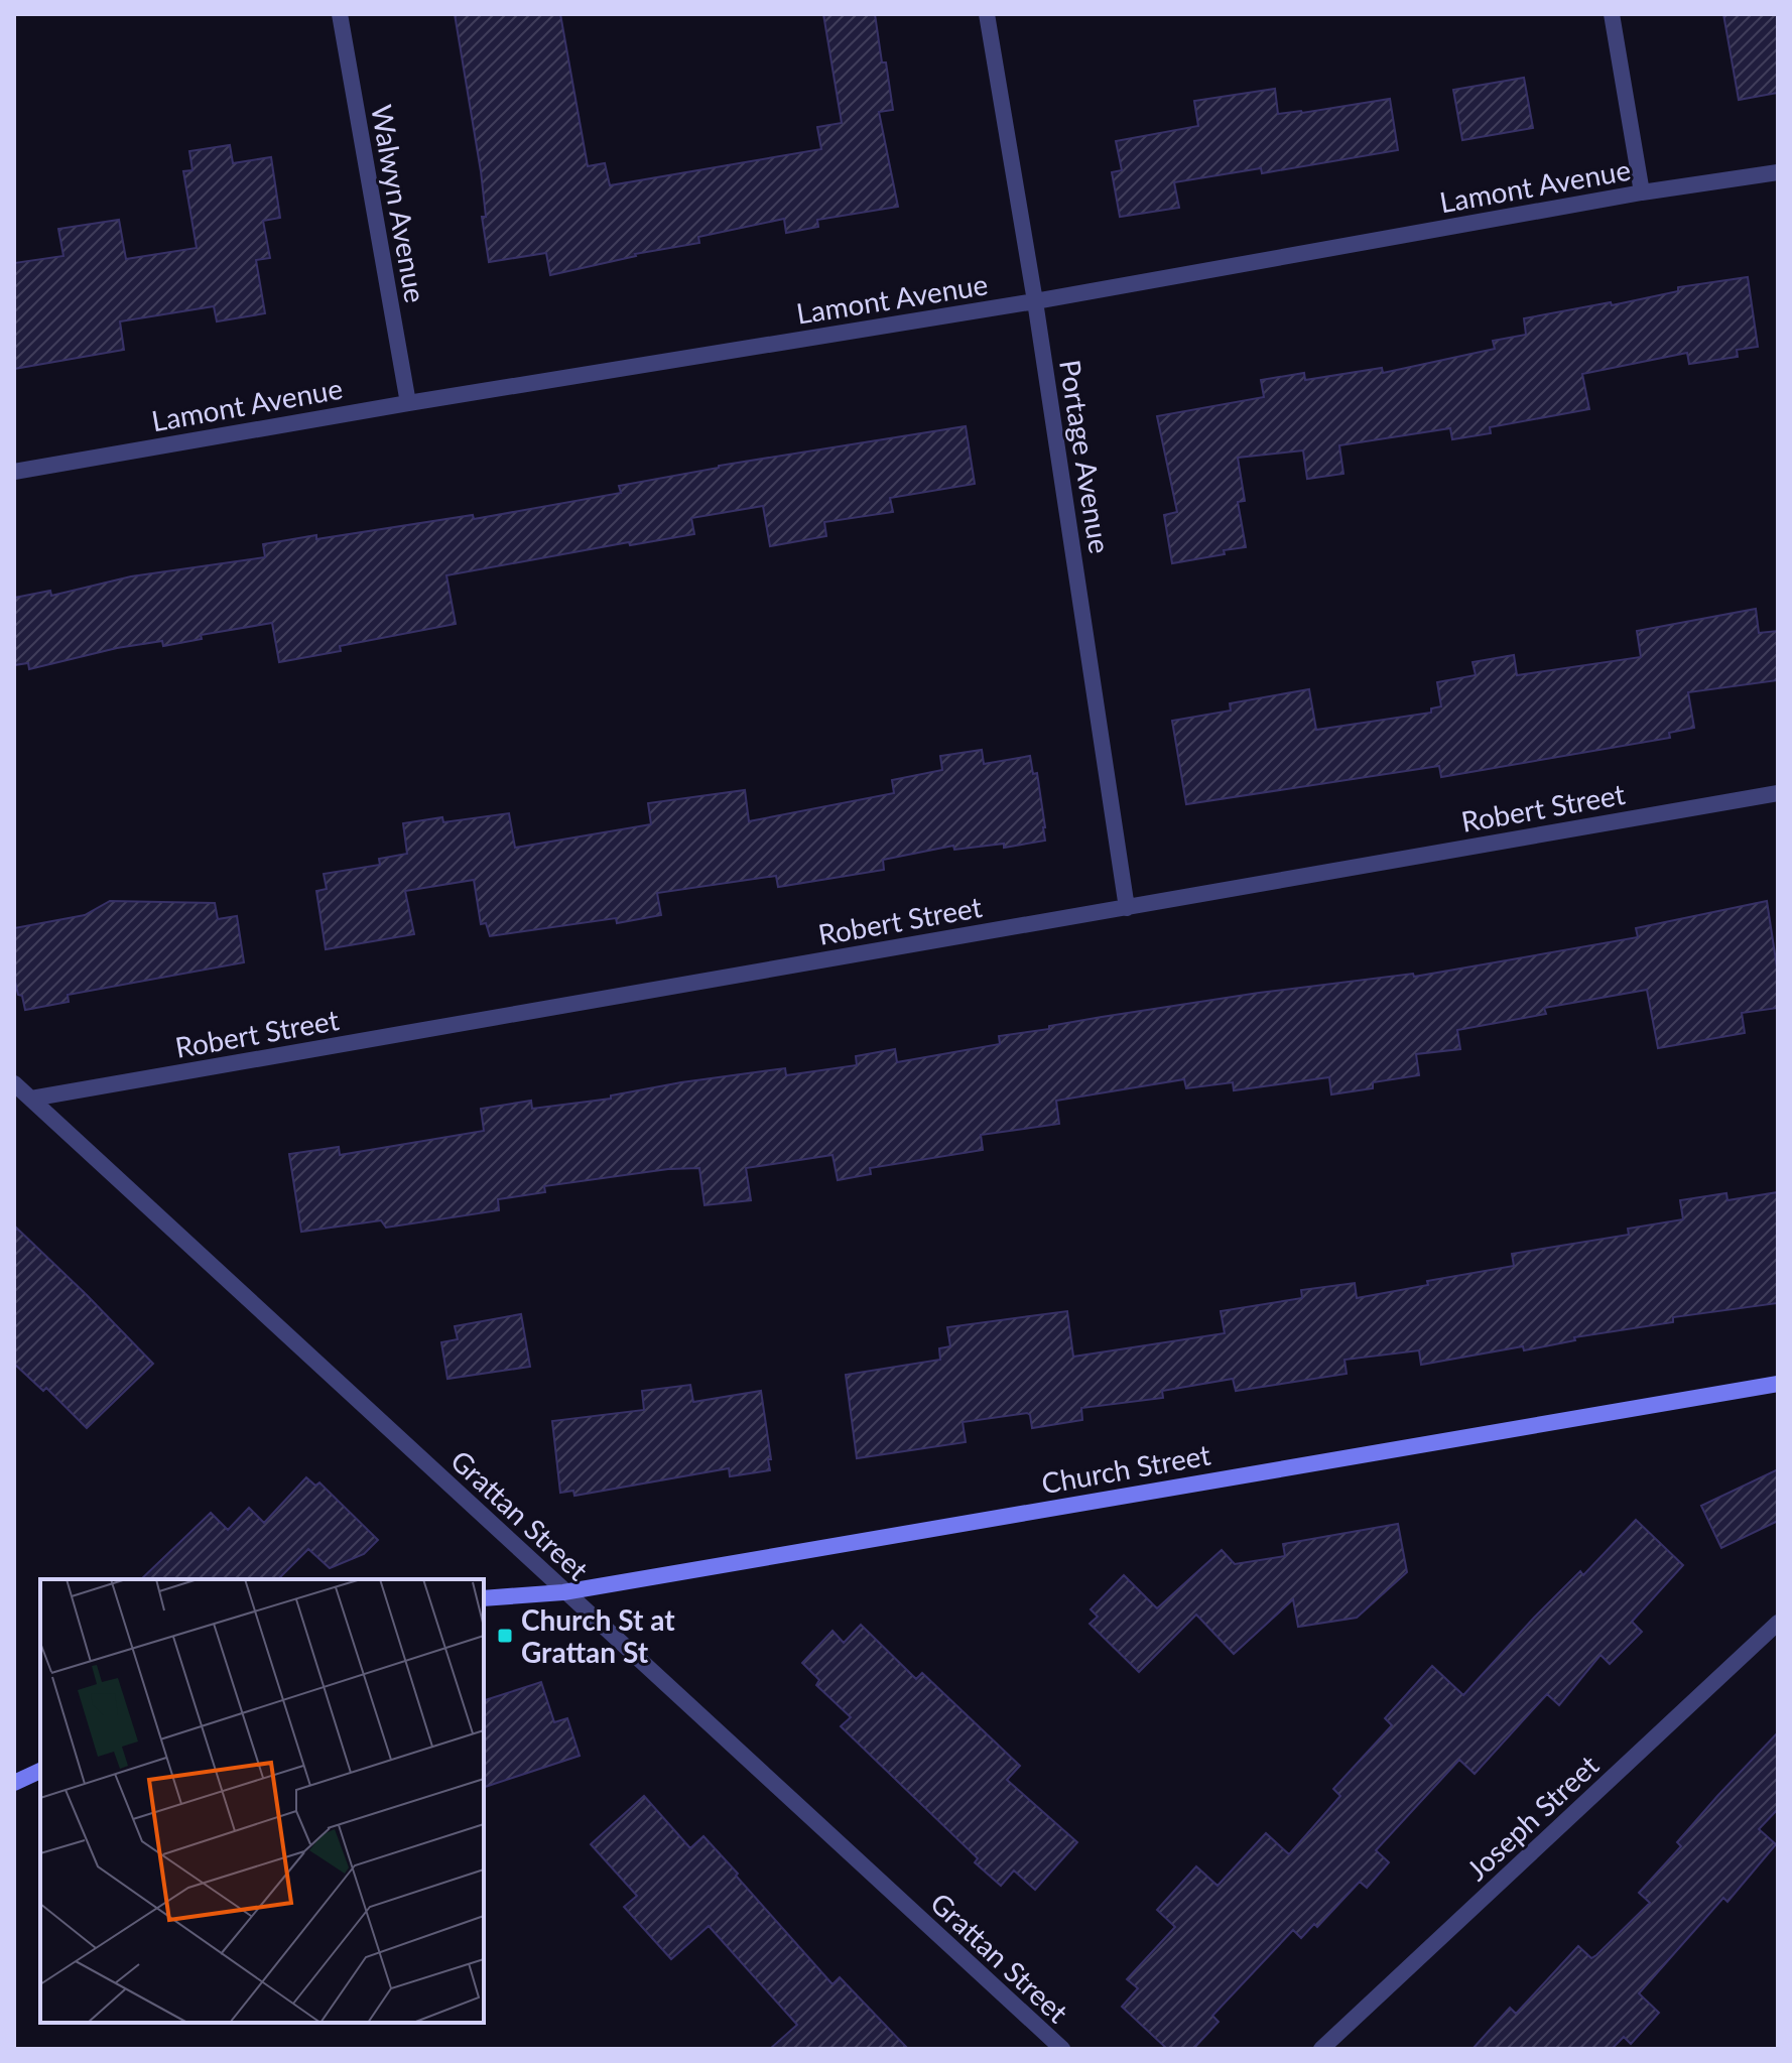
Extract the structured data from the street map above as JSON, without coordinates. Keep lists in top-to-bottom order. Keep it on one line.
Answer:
{"streets":{"street":["Lamont Avenue","Walwyn Avenue","Portage Avenue","Robert Street","Church Street","Grattan Street","Joseph Street"]},"crossings":[["Lamont Avenue","Walwyn Avenue"],["Lamont Avenue","Portage Avenue"],["Portage Avenue","Robert Street"],["Robert Street","Grattan Street"],["Church Street","Grattan Street"]],"places":{"transit":["Church St at Grattan St"]}}
